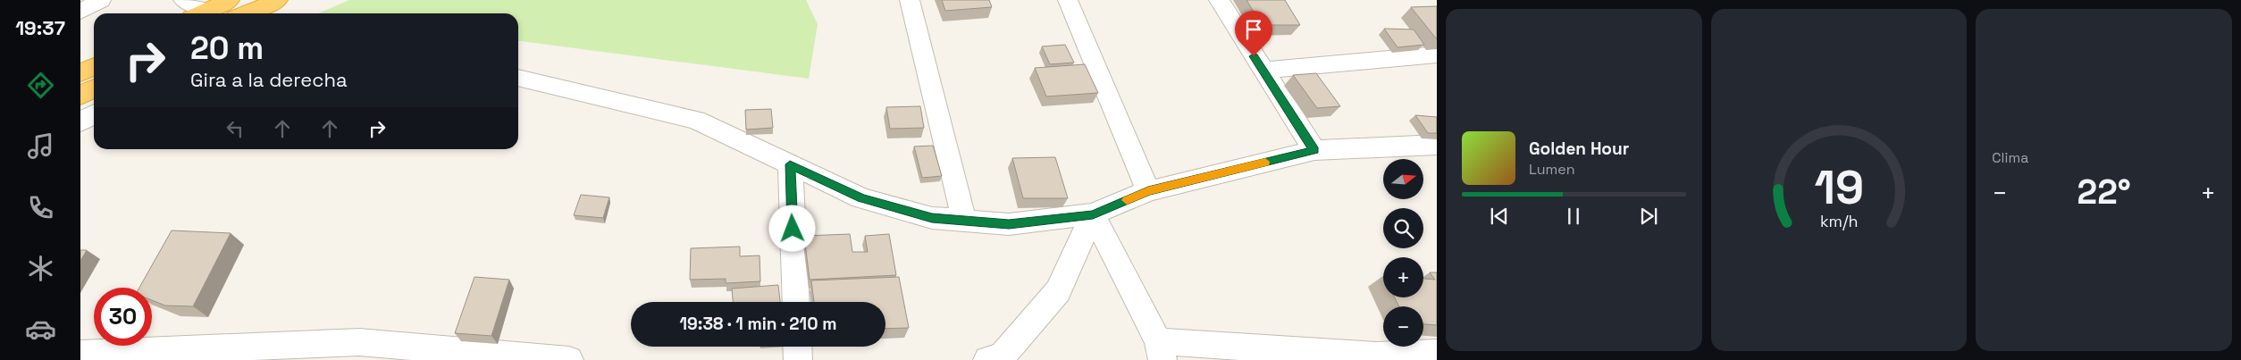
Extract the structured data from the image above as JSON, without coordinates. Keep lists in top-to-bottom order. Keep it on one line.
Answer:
{"north":"right","page":{"tabs":"19:37","tile":"Clima","turn":["20 m","Gira a la derecha"],"song":["Golden Hour","Lumen"],"map_buttons":["+","−"],"heat":["−","22°","+"],"limit":"30","trip":"19:38 · 1 min · 210 m","gauge":["19","km/h"]}}
